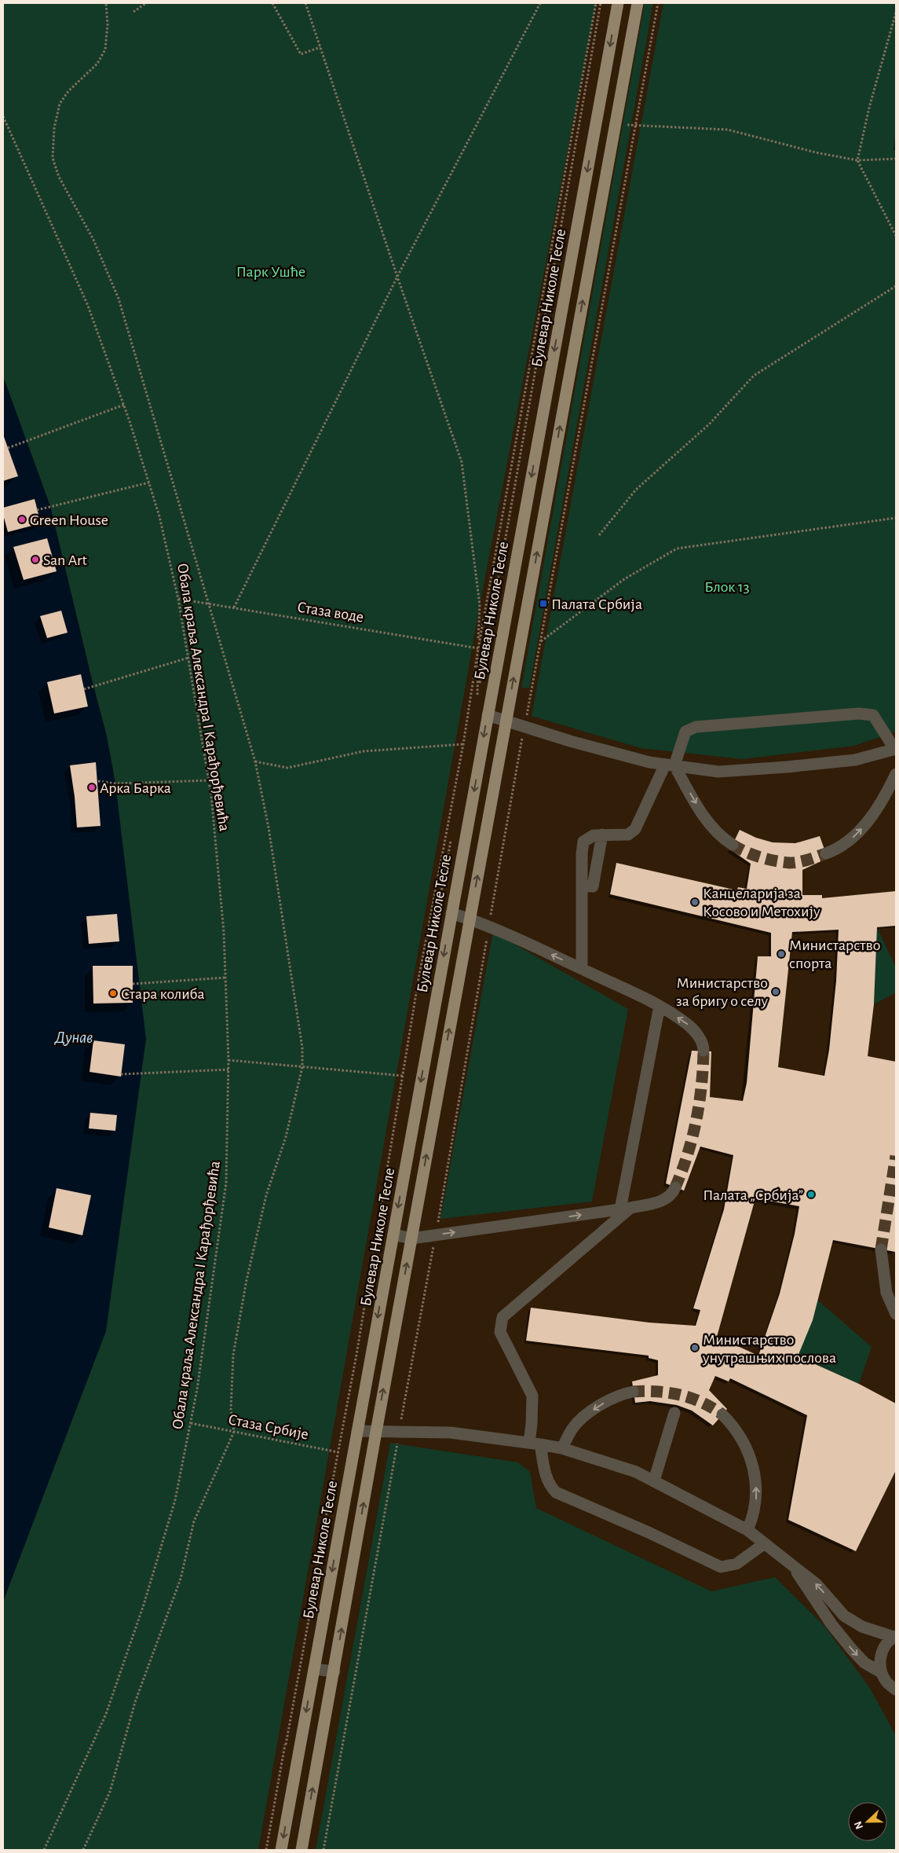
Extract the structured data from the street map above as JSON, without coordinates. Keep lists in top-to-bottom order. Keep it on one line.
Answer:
{"streets":{"main road":["Булевар Николе Тесле"],"path":["Стаза воде","Обала краља Александра I Карађорђевића","Стаза Србије"]},"crossings":[["Стаза воде","Обала краља Александра I Карађорђевића"],["Обала краља Александра I Карађорђевића","Стаза Србије"]],"water":["Дунав"],"parks":["Парк Ушће","Блок 13"],"places":{"other":["Green House","San Art","Арка Барка","Канцеларија за Косово и Метохију","Министарство спорта","Министарство за бригу о селу","Стара колиба","Палата „Србија”","Министарство унутрашњих послова"],"transit":["Палата Србија"]},"north":"left"}
